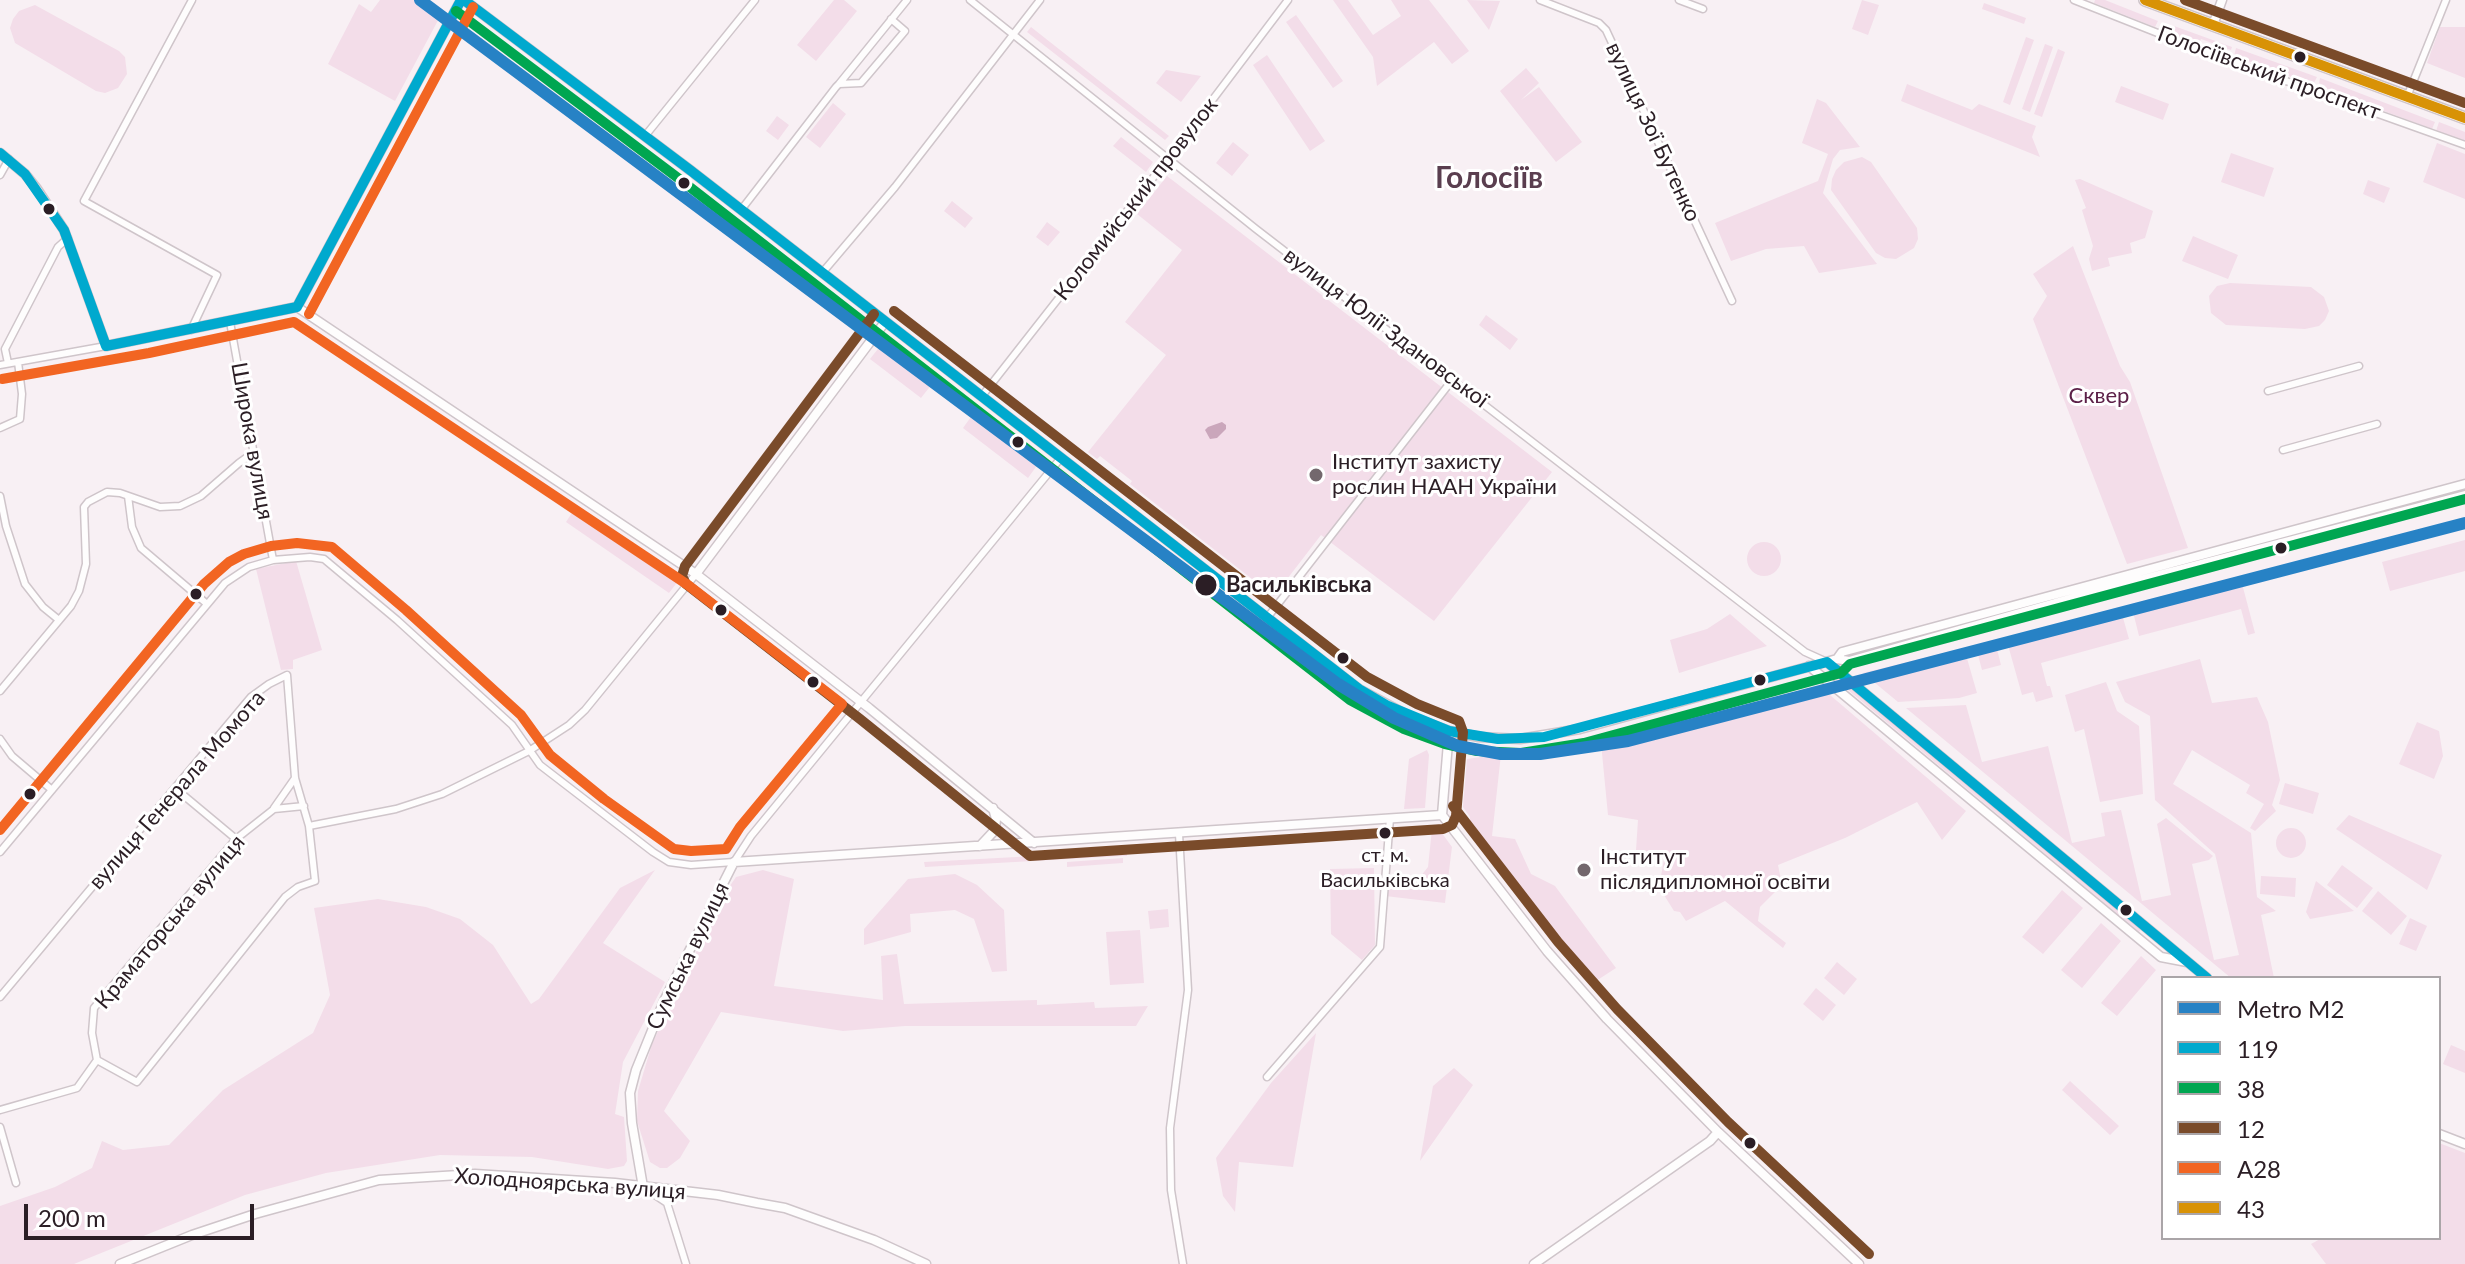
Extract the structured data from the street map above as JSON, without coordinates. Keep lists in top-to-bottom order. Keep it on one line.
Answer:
{"streets":{"highway":["Голосіївський проспект"],"main road":["вулиця Юлії Здановської","Сумська вулиця","Холодноярська вулиця"],"street":["вулиця Зої Бутенко","Коломийський провулок","Широка вулиця","вулиця Генерала Момота","Краматорська вулиця"]},"crossings":[["Коломийський провулок","вулиця Юлії Здановської"],["вулиця Генерала Момота","Краматорська вулиця"],["Сумська вулиця","Холодноярська вулиця"]],"districts":["Голосіїв"],"parks":["Сквер"],"places":["Інститут захисту рослин НААН України","Васильківська","ст. м. Васильківська","Інститут післядипломної освіти"],"lines":["metro line M2","transit line 119","transit line 12","transit line 43","transit line А28","transit line 38"],"legend":["Metro M2","119","38","12","А28","43"],"scale_bar":"200 m"}
